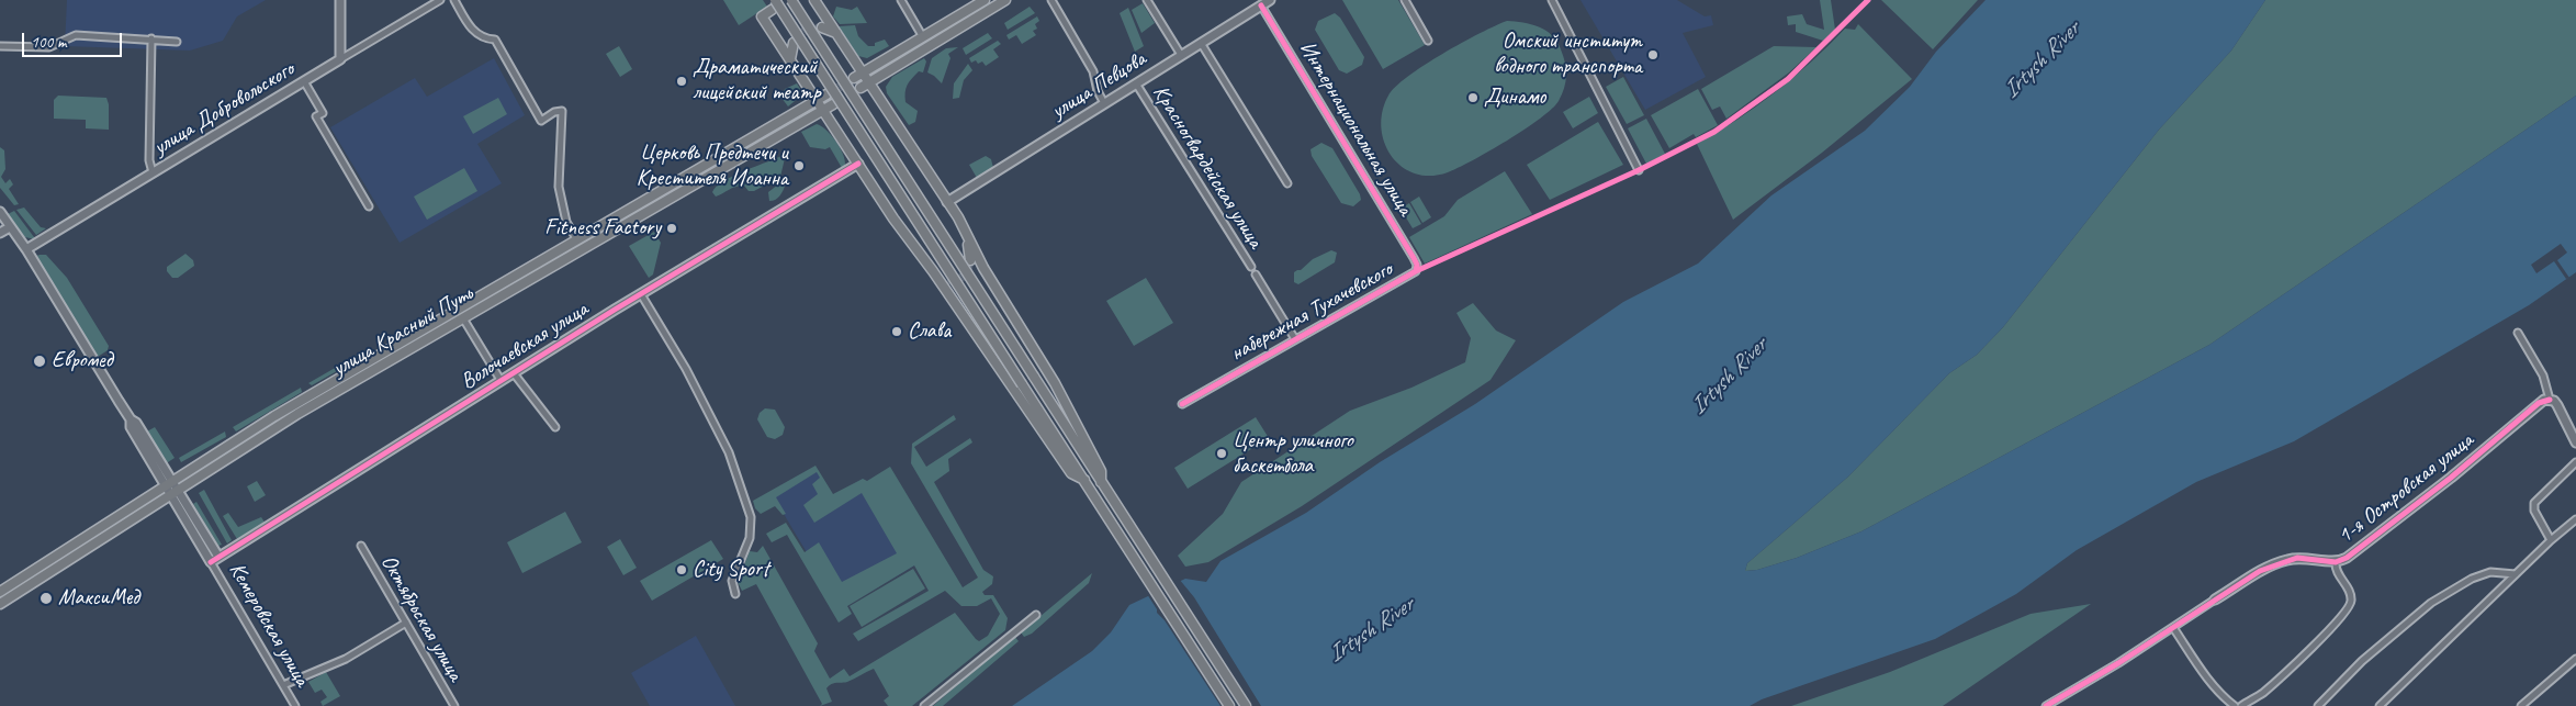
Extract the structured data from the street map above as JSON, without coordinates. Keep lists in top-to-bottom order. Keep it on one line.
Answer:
{"streets":{"main road":["улица Красный Путь"],"street":["улица Певцова","улица Добровольского","Интернациональная улица","Красногвардейская улица","набережная Тухачевского","Волочаевская улица","1-я Островская улица","Октябрьская улица","Кемеровская улица"]},"crossings":[["улица Певцова","Интернациональная улица"],["улица Певцова","Красногвардейская улица"],["улица Добровольского","Кемеровская улица"],["Интернациональная улица","набережная Тухачевского"],["Красногвардейская улица","набережная Тухачевского"],["улица Красный Путь","Кемеровская улица"],["Волочаевская улица","Кемеровская улица"]],"water":["Irtysh River"],"places":["Омский институт водного транспорта","Драматический лицейский театр","Динамо","Церковь Предтечи и Крестителя Иоанна","Fitness Factory","Слава","Евромед","Центр уличного баскетбола","City Sport","МаксиМед"],"scale_bar":"100 m"}
